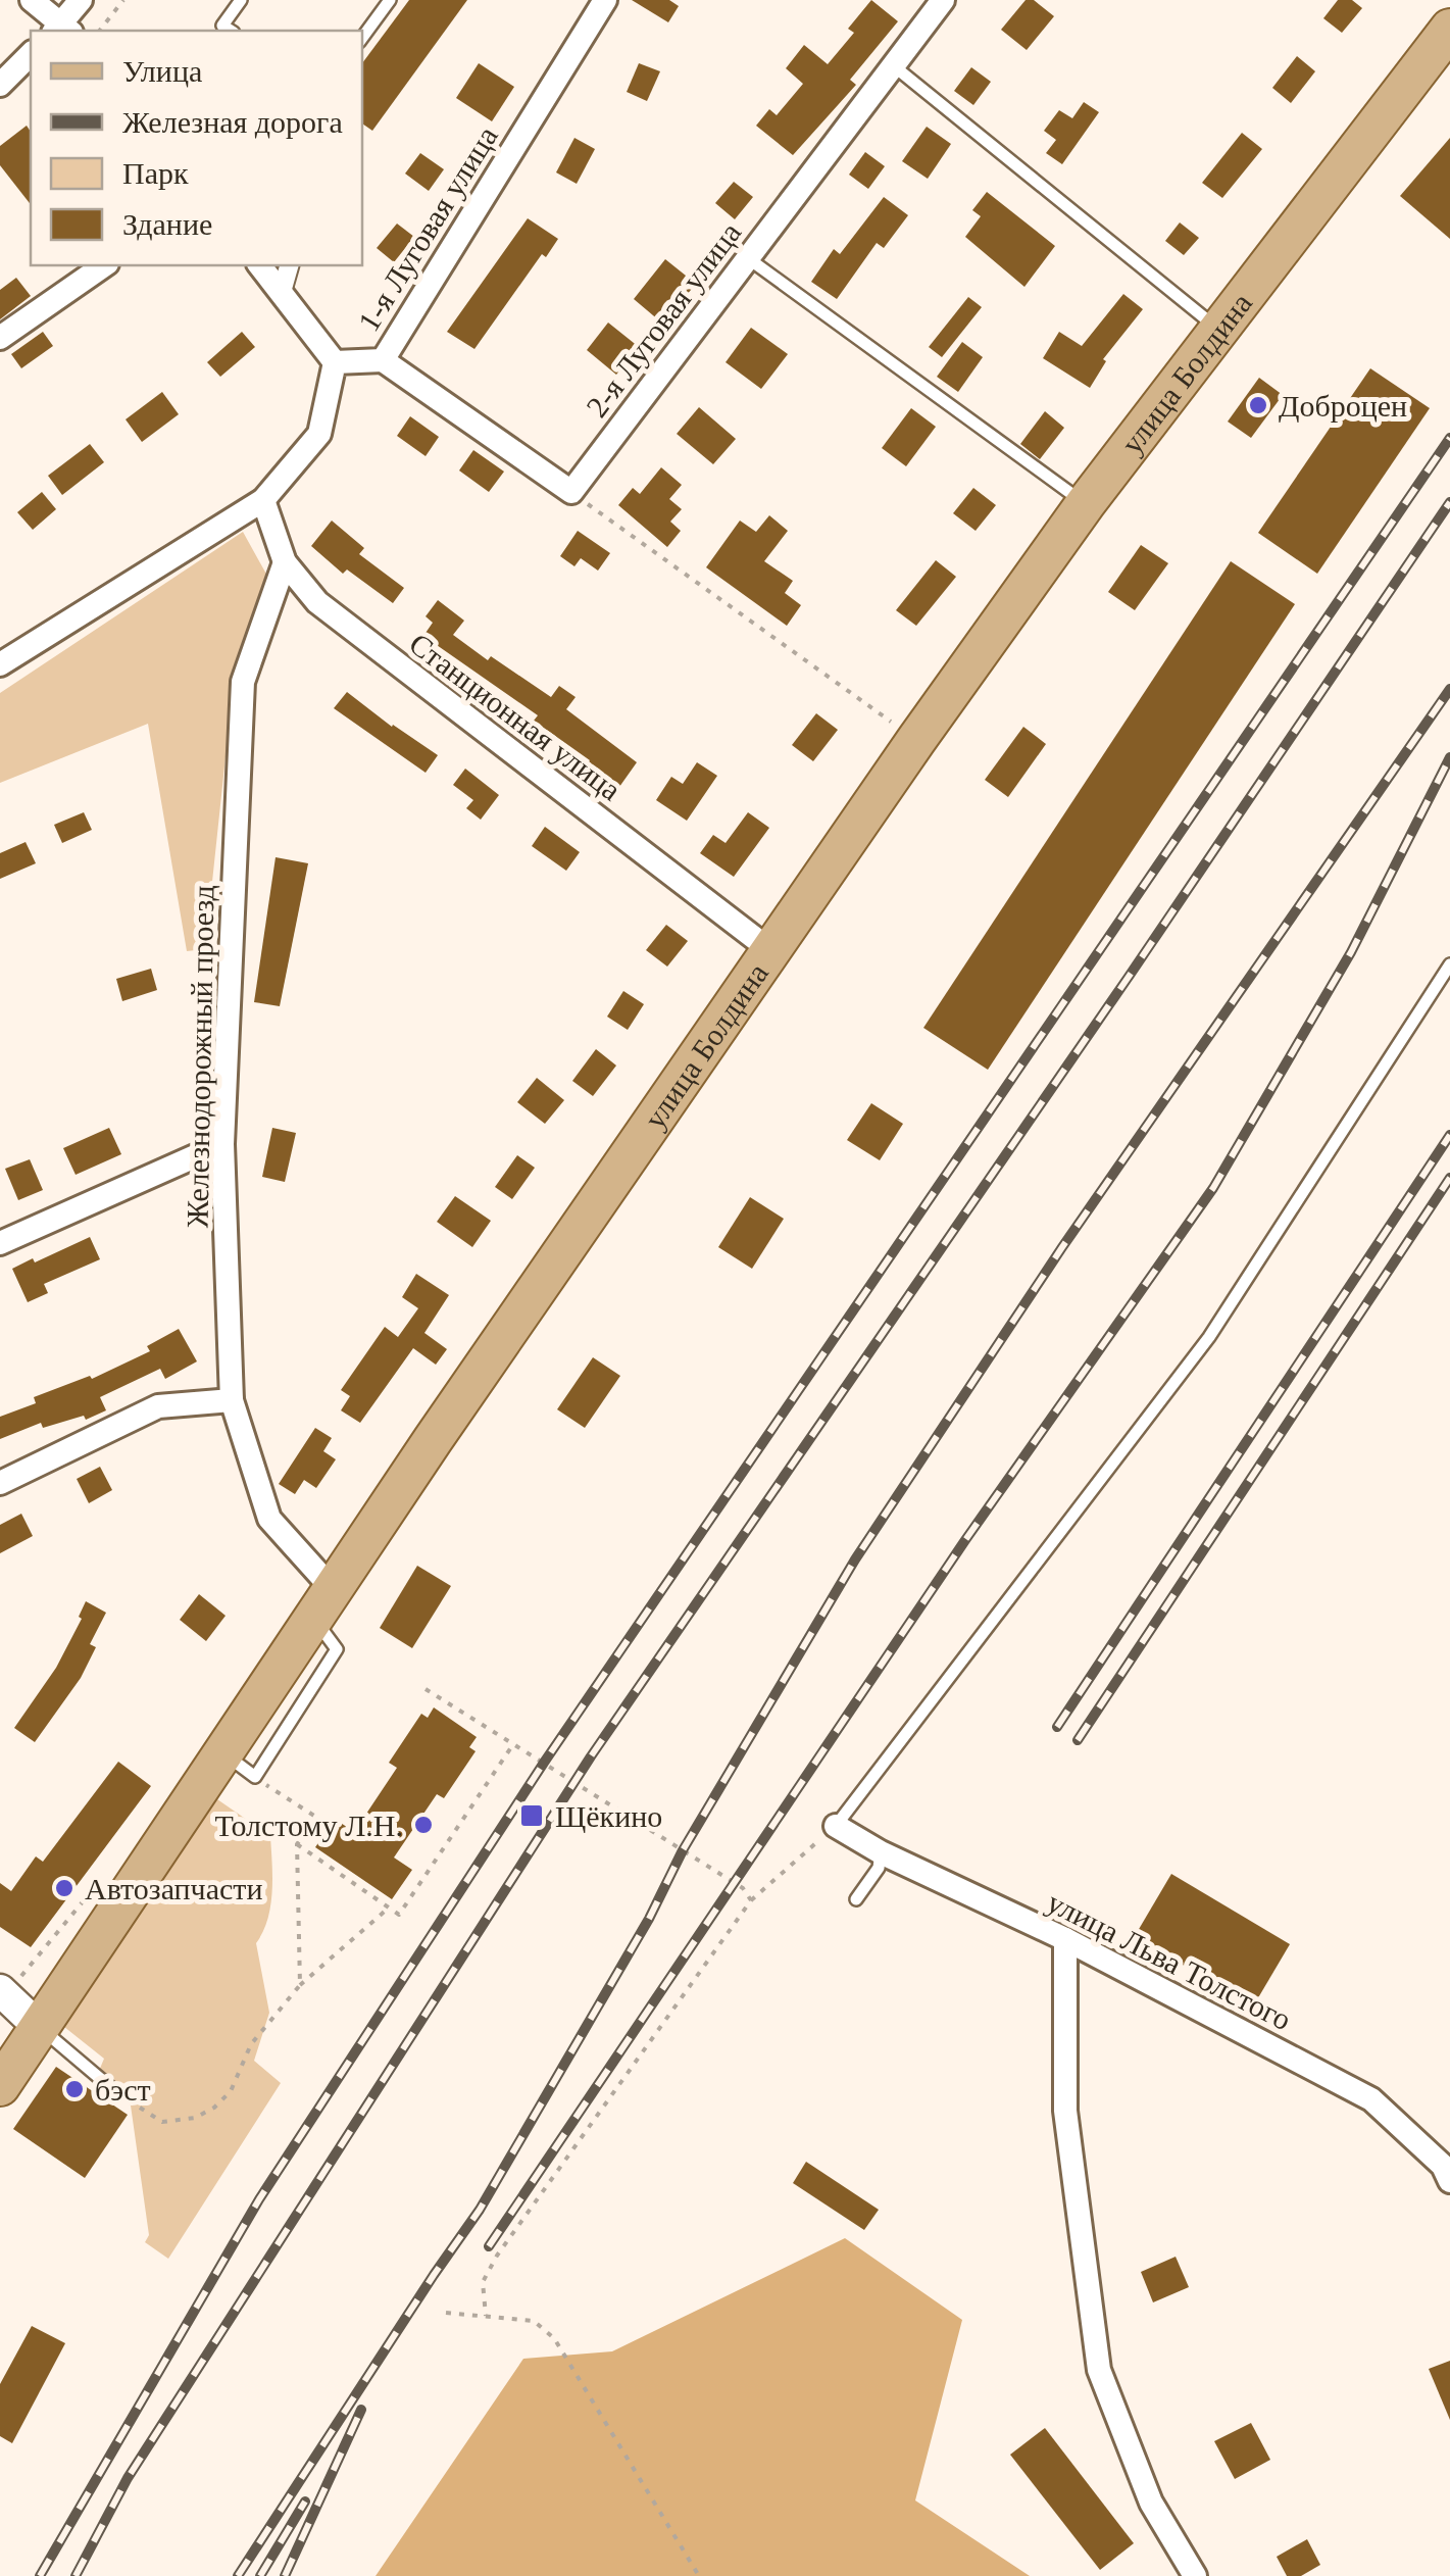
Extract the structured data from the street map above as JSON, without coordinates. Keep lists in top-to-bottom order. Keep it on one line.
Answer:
{"streets":{"main road":["улица Болдина"],"street":["1-я Луговая улица","2-я Луговая улица","Станционная улица","Железнодорожный проезд","улица Льва Толстого"]},"crossings":[["1-я Луговая улица","Станционная улица"],["улица Болдина","Станционная улица"],["улица Болдина","Железнодорожный проезд"],["Станционная улица","Железнодорожный проезд"]],"places":{"other":["Доброцен","Толстому Л.Н.","Автозапчасти","бэст"],"transit":["Щёкино"]},"legend":["Улица","Железная дорога","Парк","Здание"]}
